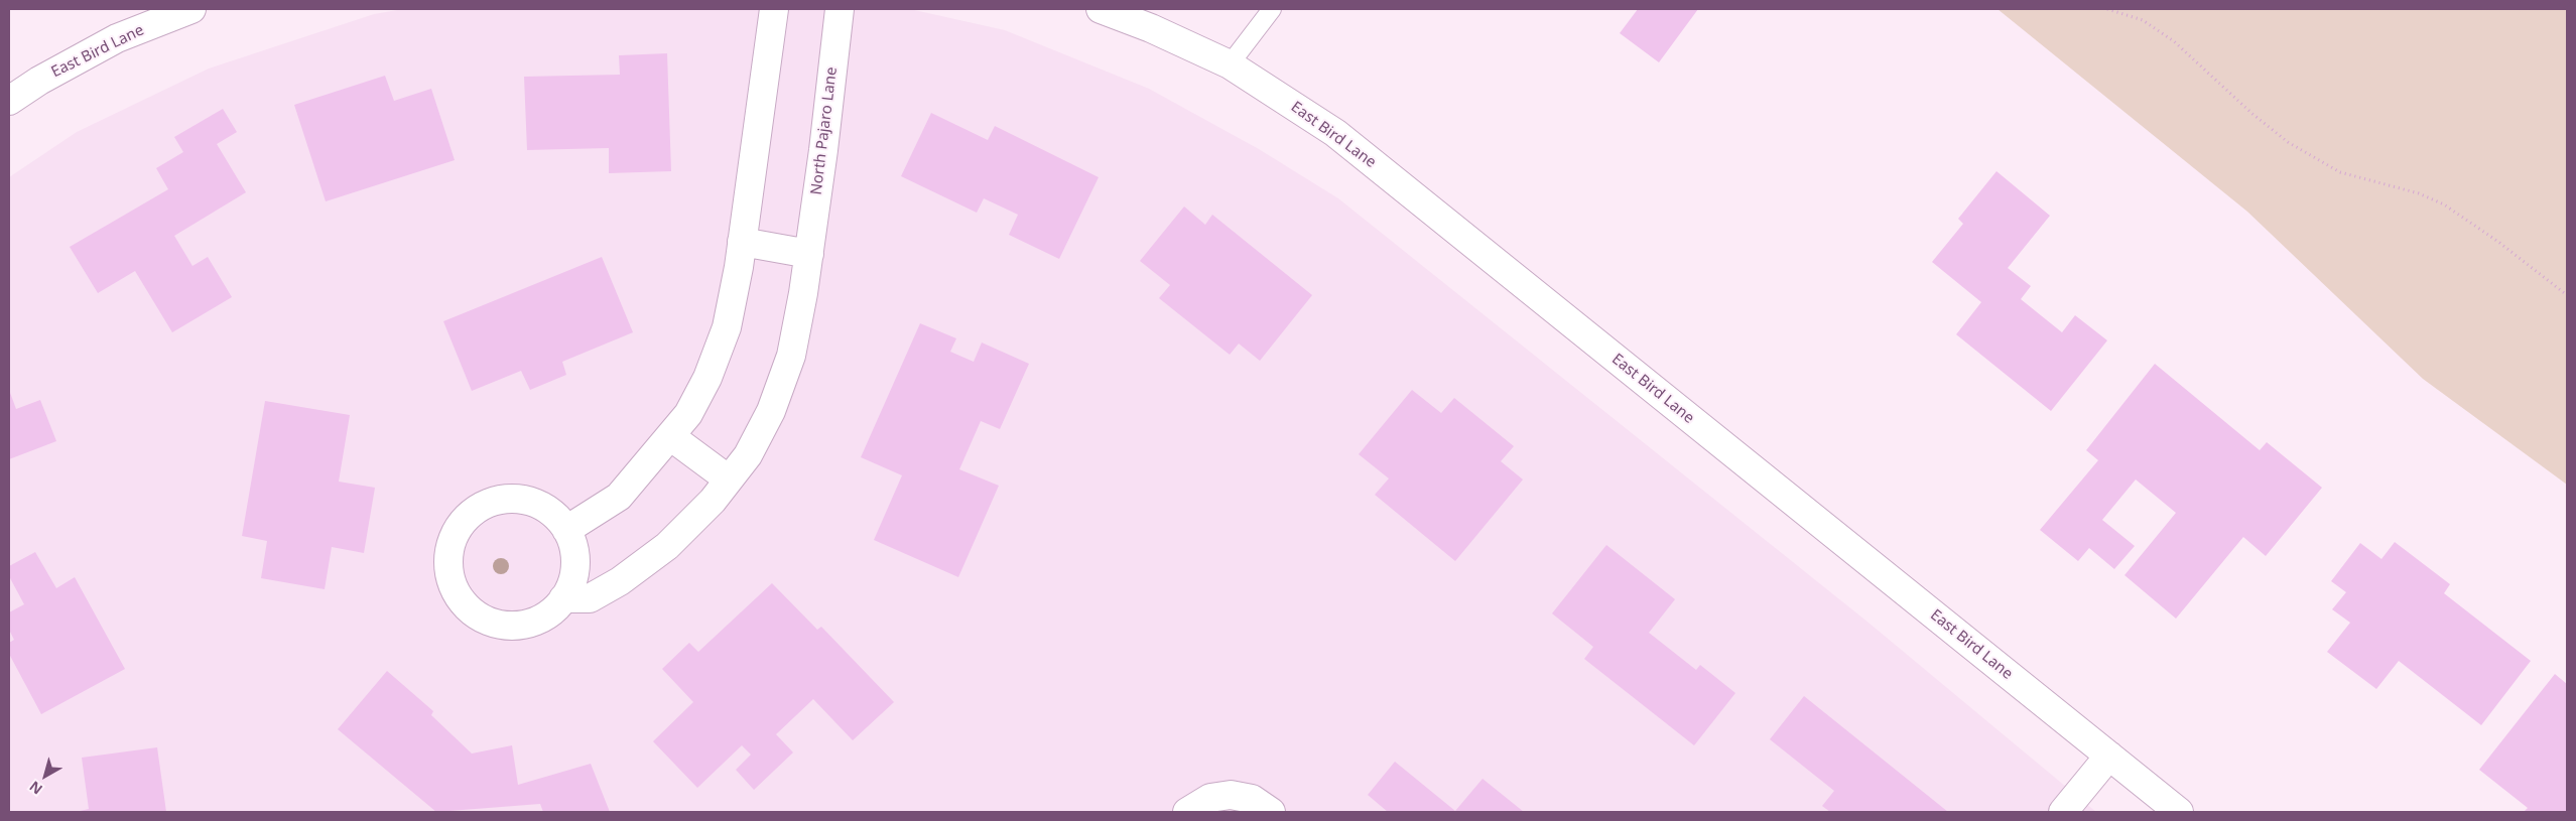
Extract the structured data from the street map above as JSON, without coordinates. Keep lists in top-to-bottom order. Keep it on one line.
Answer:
{"streets":{"street":["East Bird Lane","North Pajaro Lane"]},"north":"bottom left"}
